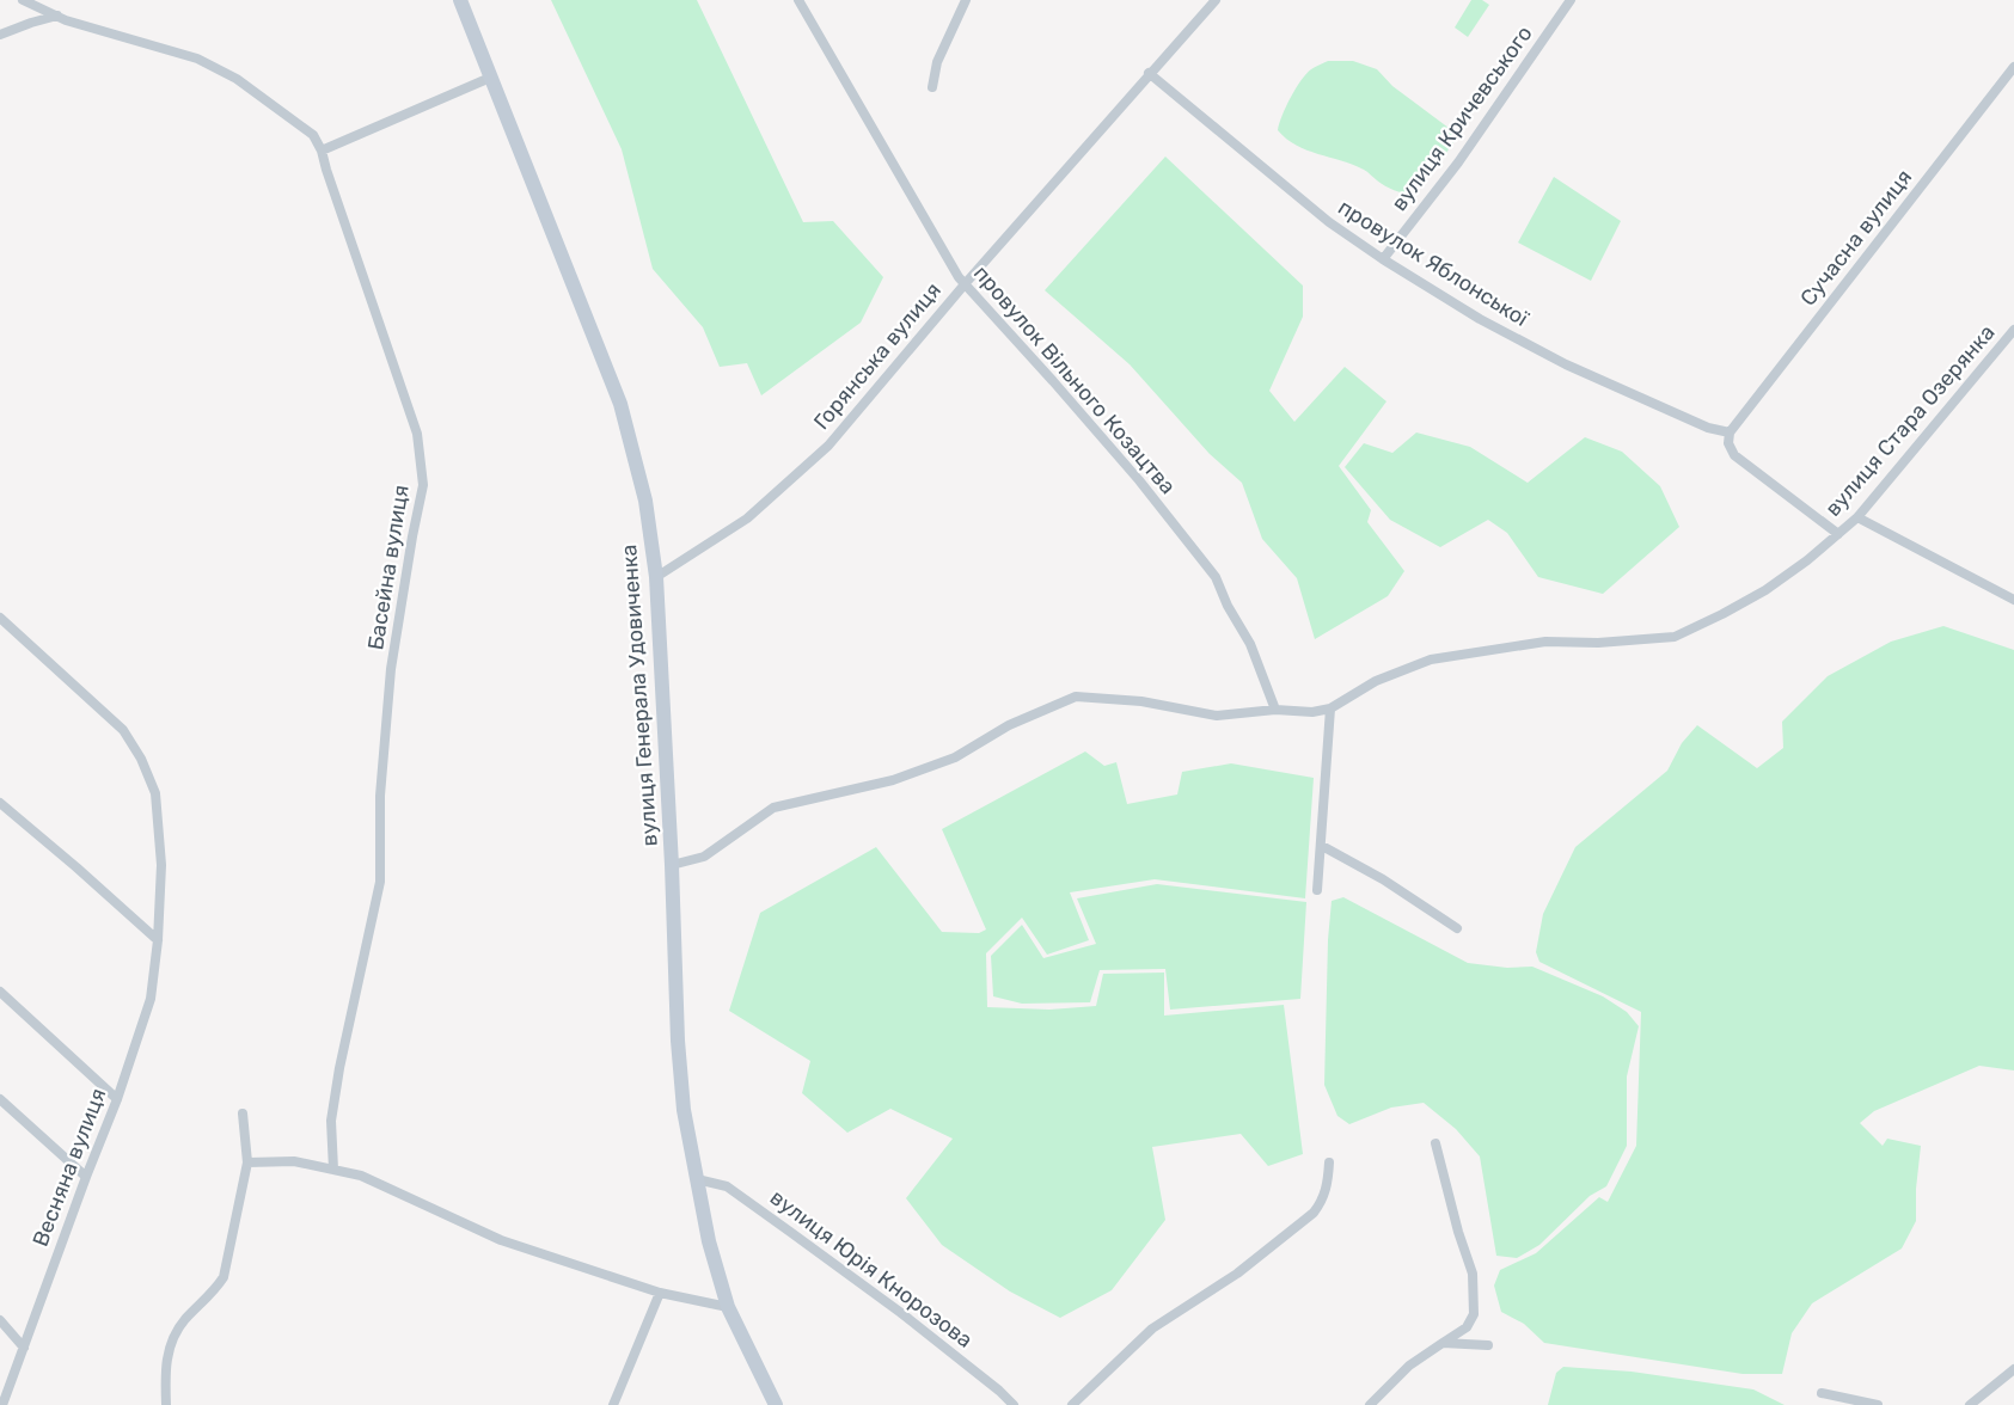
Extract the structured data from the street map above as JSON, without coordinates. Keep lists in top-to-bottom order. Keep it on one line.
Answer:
{"streets":{"main road":["вулиця Генерала Удовиченка"],"street":["вулиця Кричевського","Сучасна вулиця","провулок Яблонської","Горянська вулиця","провулок Вільного Козацтва","вулиця Стара Озерянка","Басейна вулиця","Весняна вулиця","вулиця Юрія Кнорозова"]},"crossings":[["вулиця Кричевського","провулок Яблонської"],["Сучасна вулиця","провулок Яблонської"],["провулок Яблонської","Горянська вулиця"],["Горянська вулиця","провулок Вільного Козацтва"],["Горянська вулиця","вулиця Генерала Удовиченка"],["провулок Вільного Козацтва","вулиця Стара Озерянка"],["вулиця Стара Озерянка","вулиця Генерала Удовиченка"],["вулиця Генерала Удовиченка","вулиця Юрія Кнорозова"]]}
